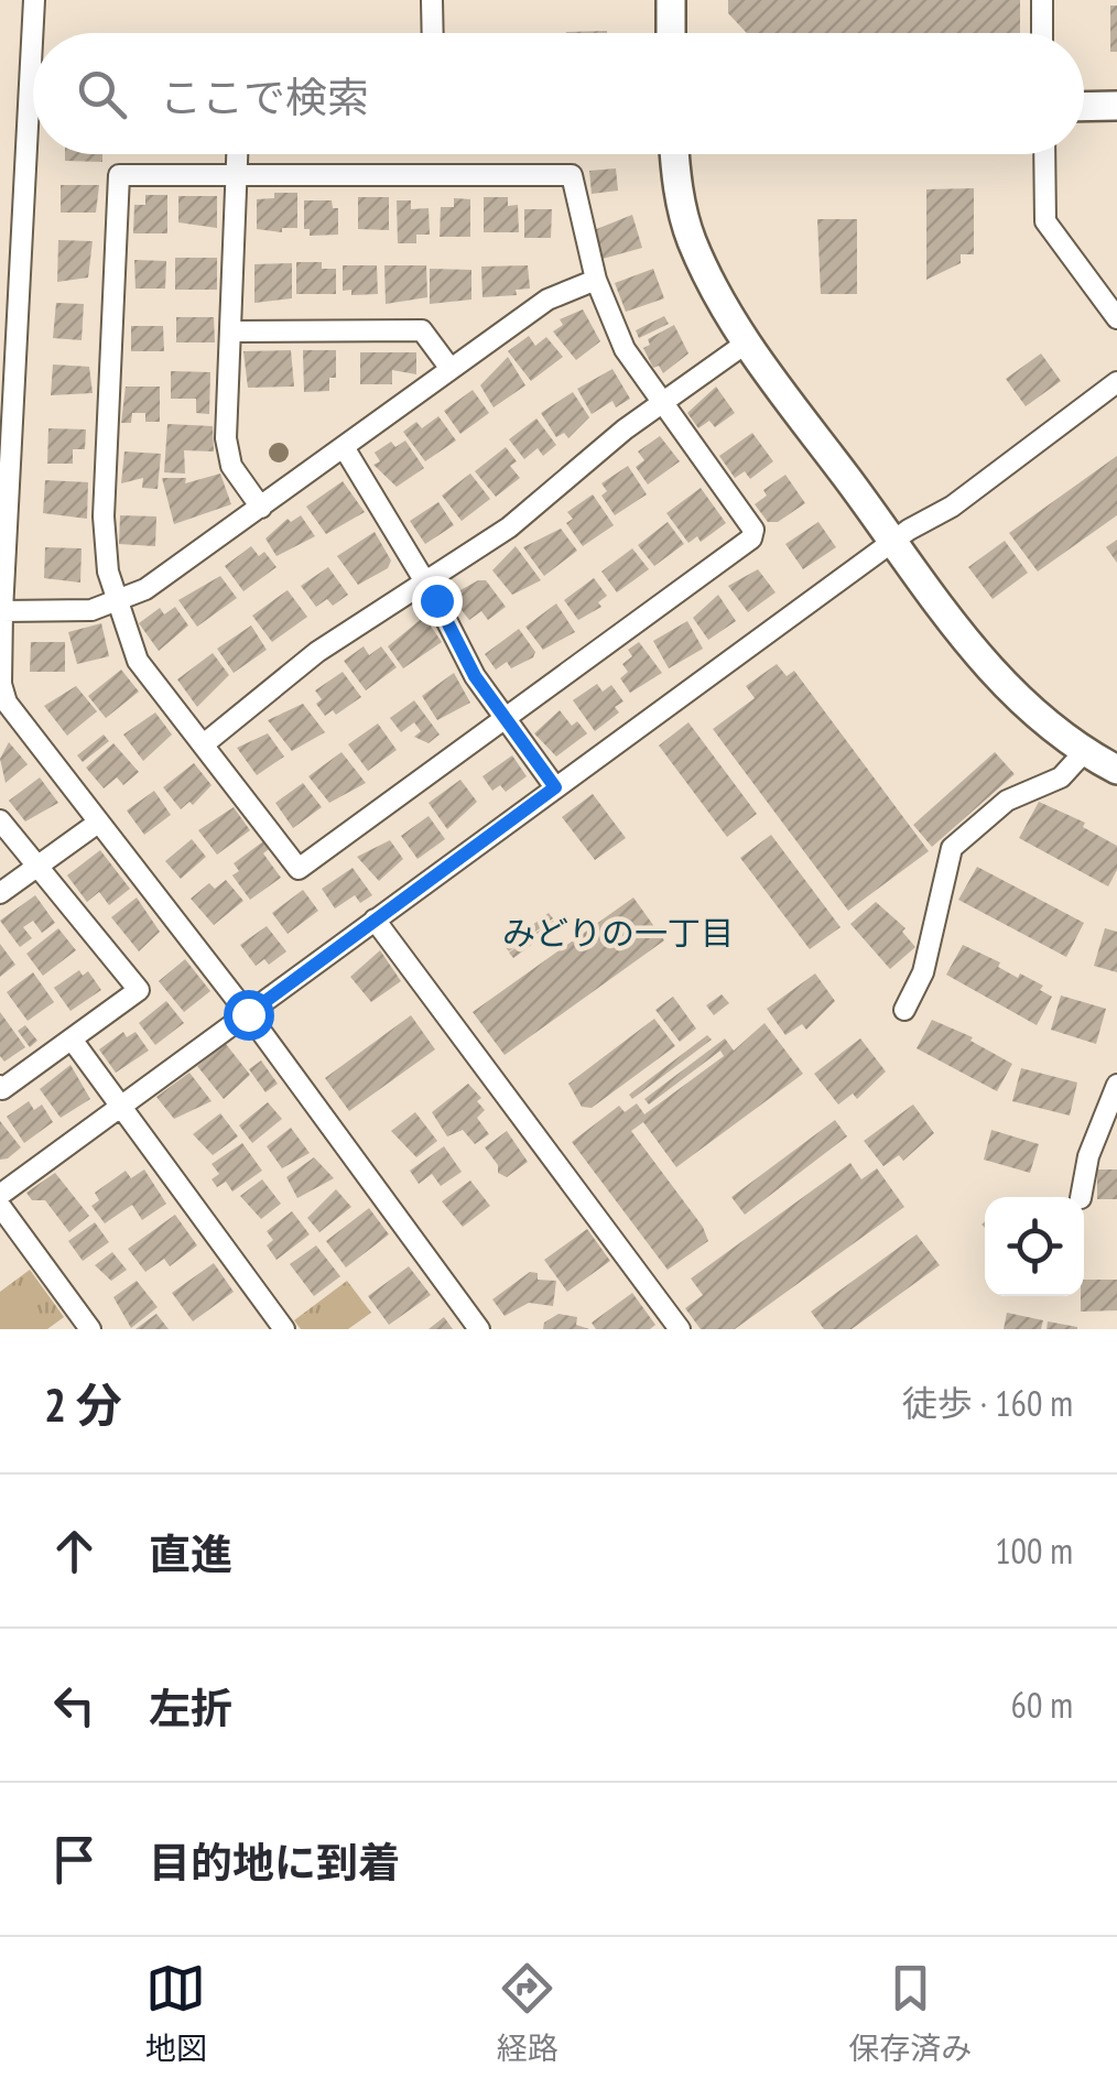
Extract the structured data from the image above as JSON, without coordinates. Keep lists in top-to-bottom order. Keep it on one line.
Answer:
{"districts":["みどりの一丁目"],"page":{"search":"ここで検索","heading":["2 分","徒歩 · 160 m"],"list":[["直進","100 m"],["左折","60 m"],"目的地に到着"],"nav":["地図","経路","保存済み"]}}
